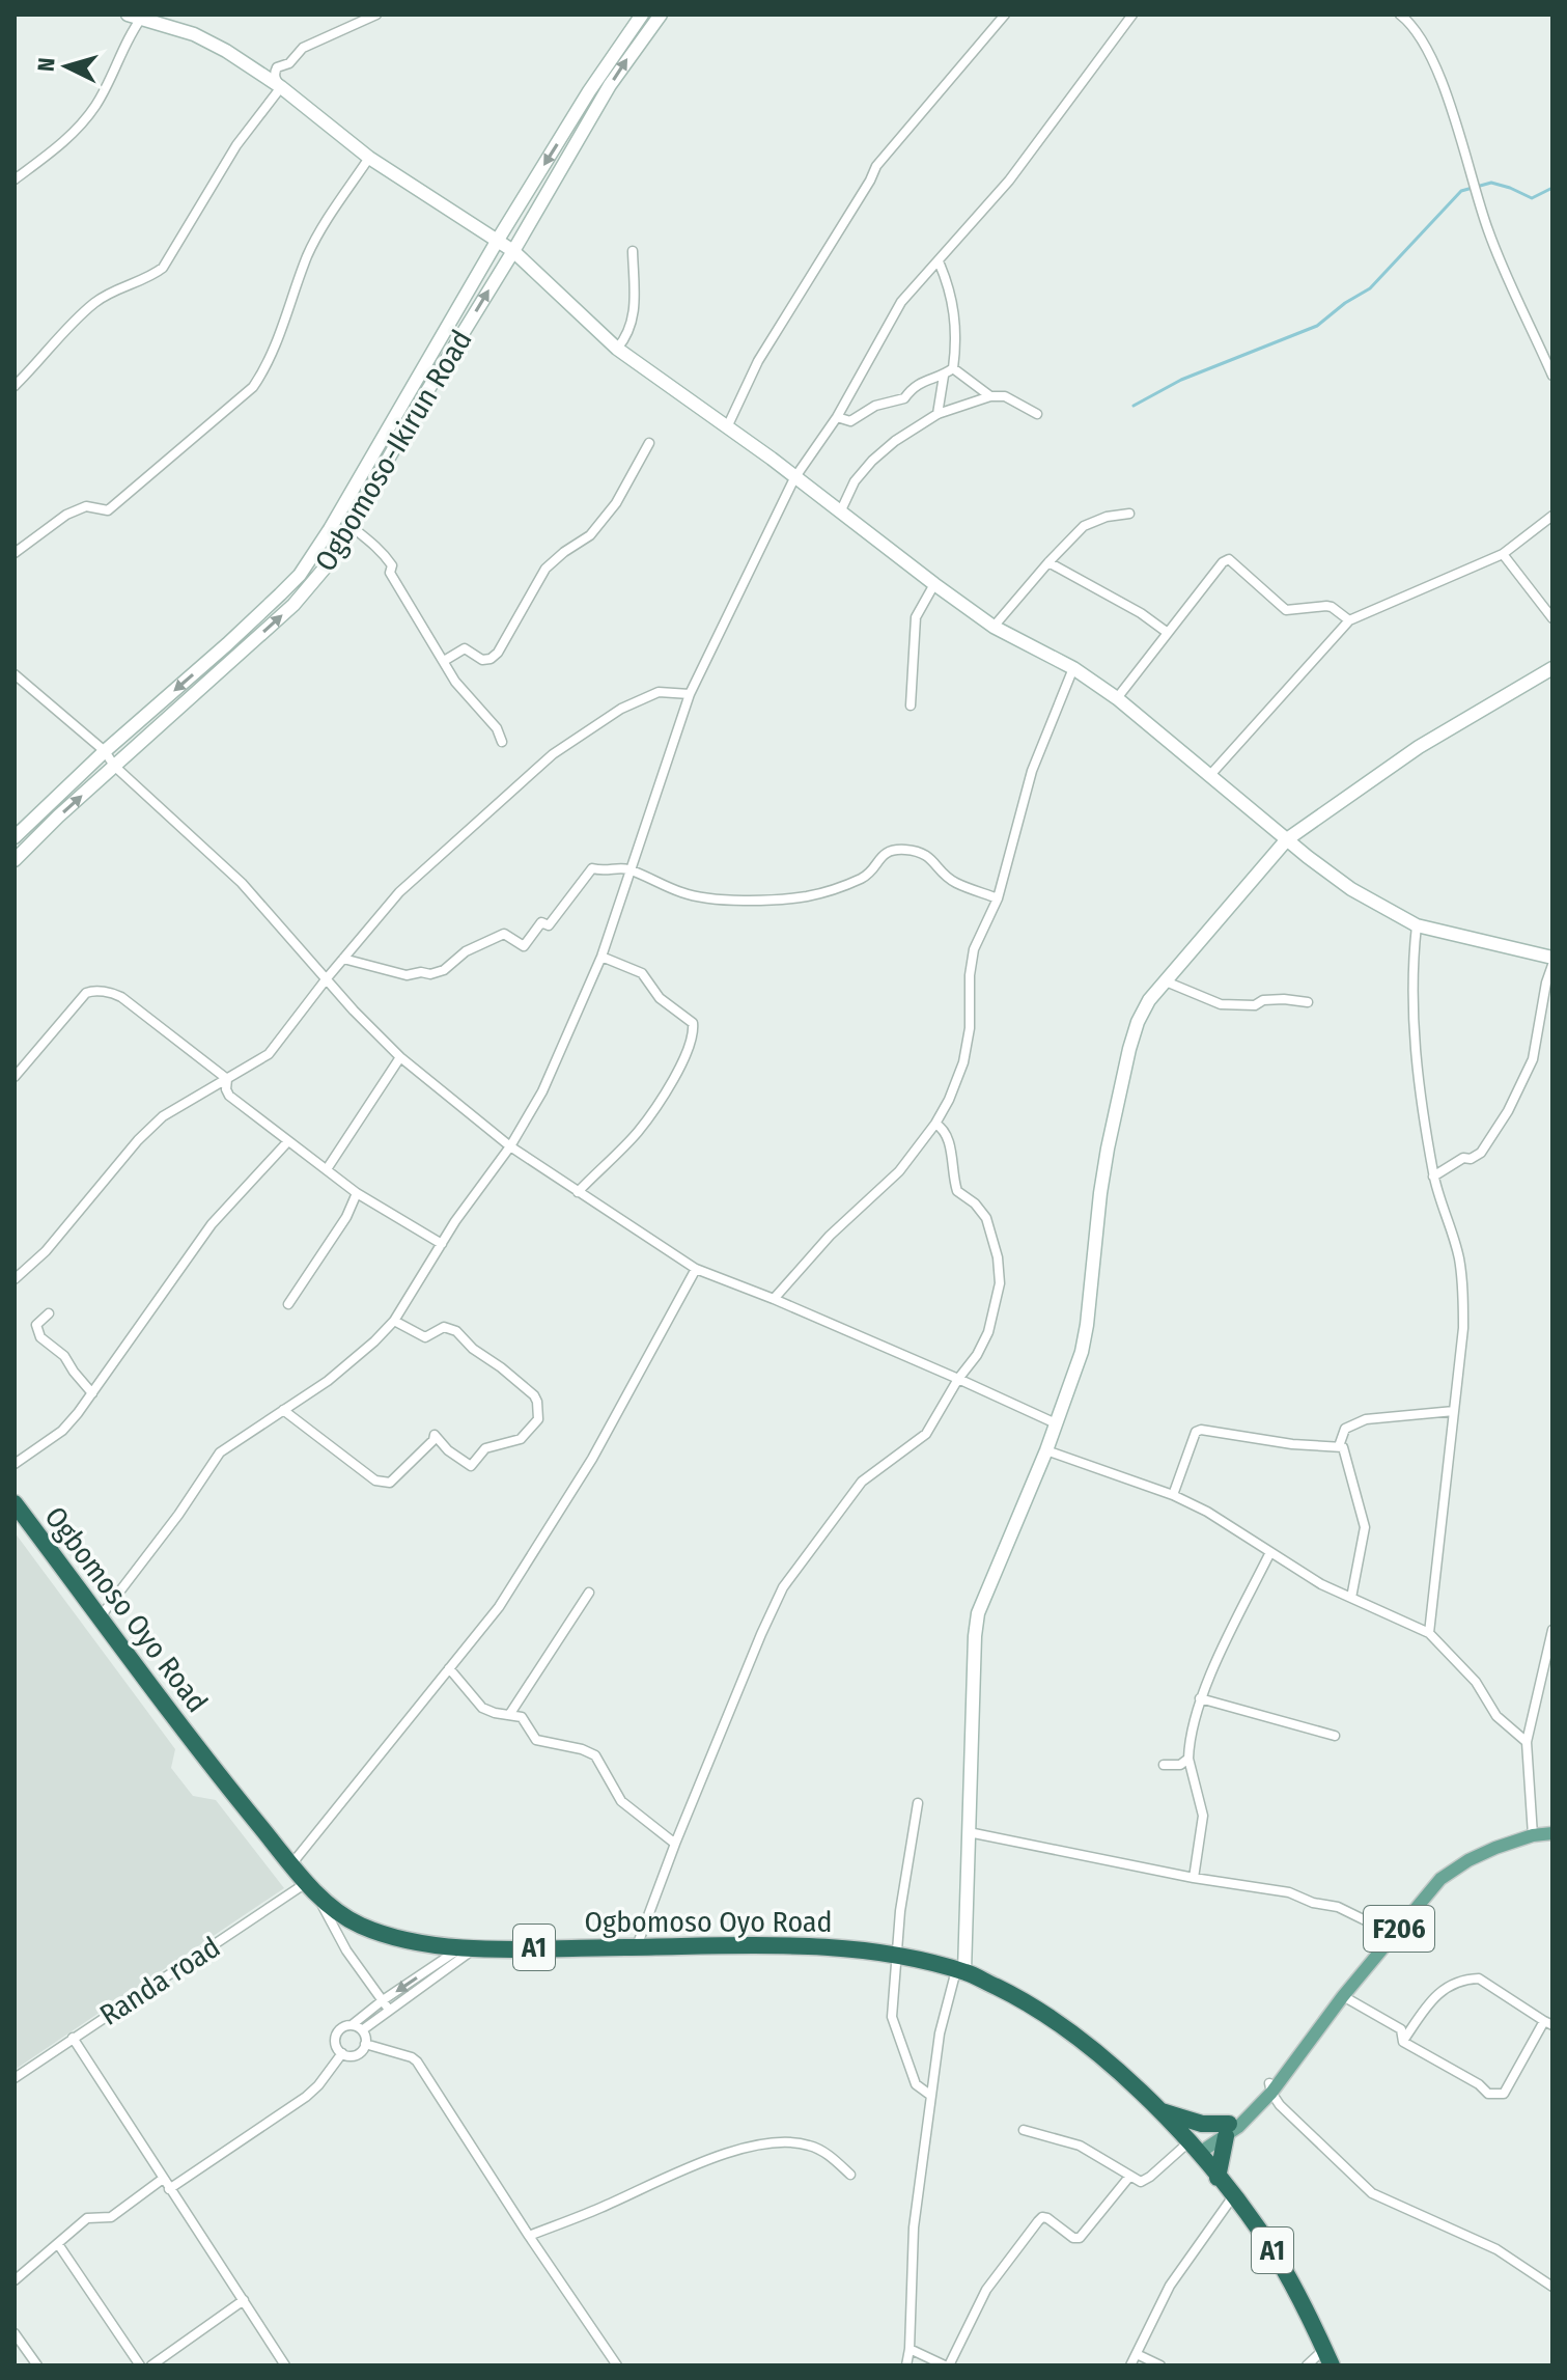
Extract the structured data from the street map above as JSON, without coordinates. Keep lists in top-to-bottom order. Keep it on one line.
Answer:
{"streets":{"highway":["Ogbomoso Oyo Road","A1"],"main road":["F206"],"street":["Ogbomoso-Ikirun Road","Randa road"]},"crossings":[["Ogbomoso Oyo Road","F206"],["Ogbomoso Oyo Road","A1"],["Ogbomoso Oyo Road","Randa road"],["F206","A1"]],"north":"left"}
